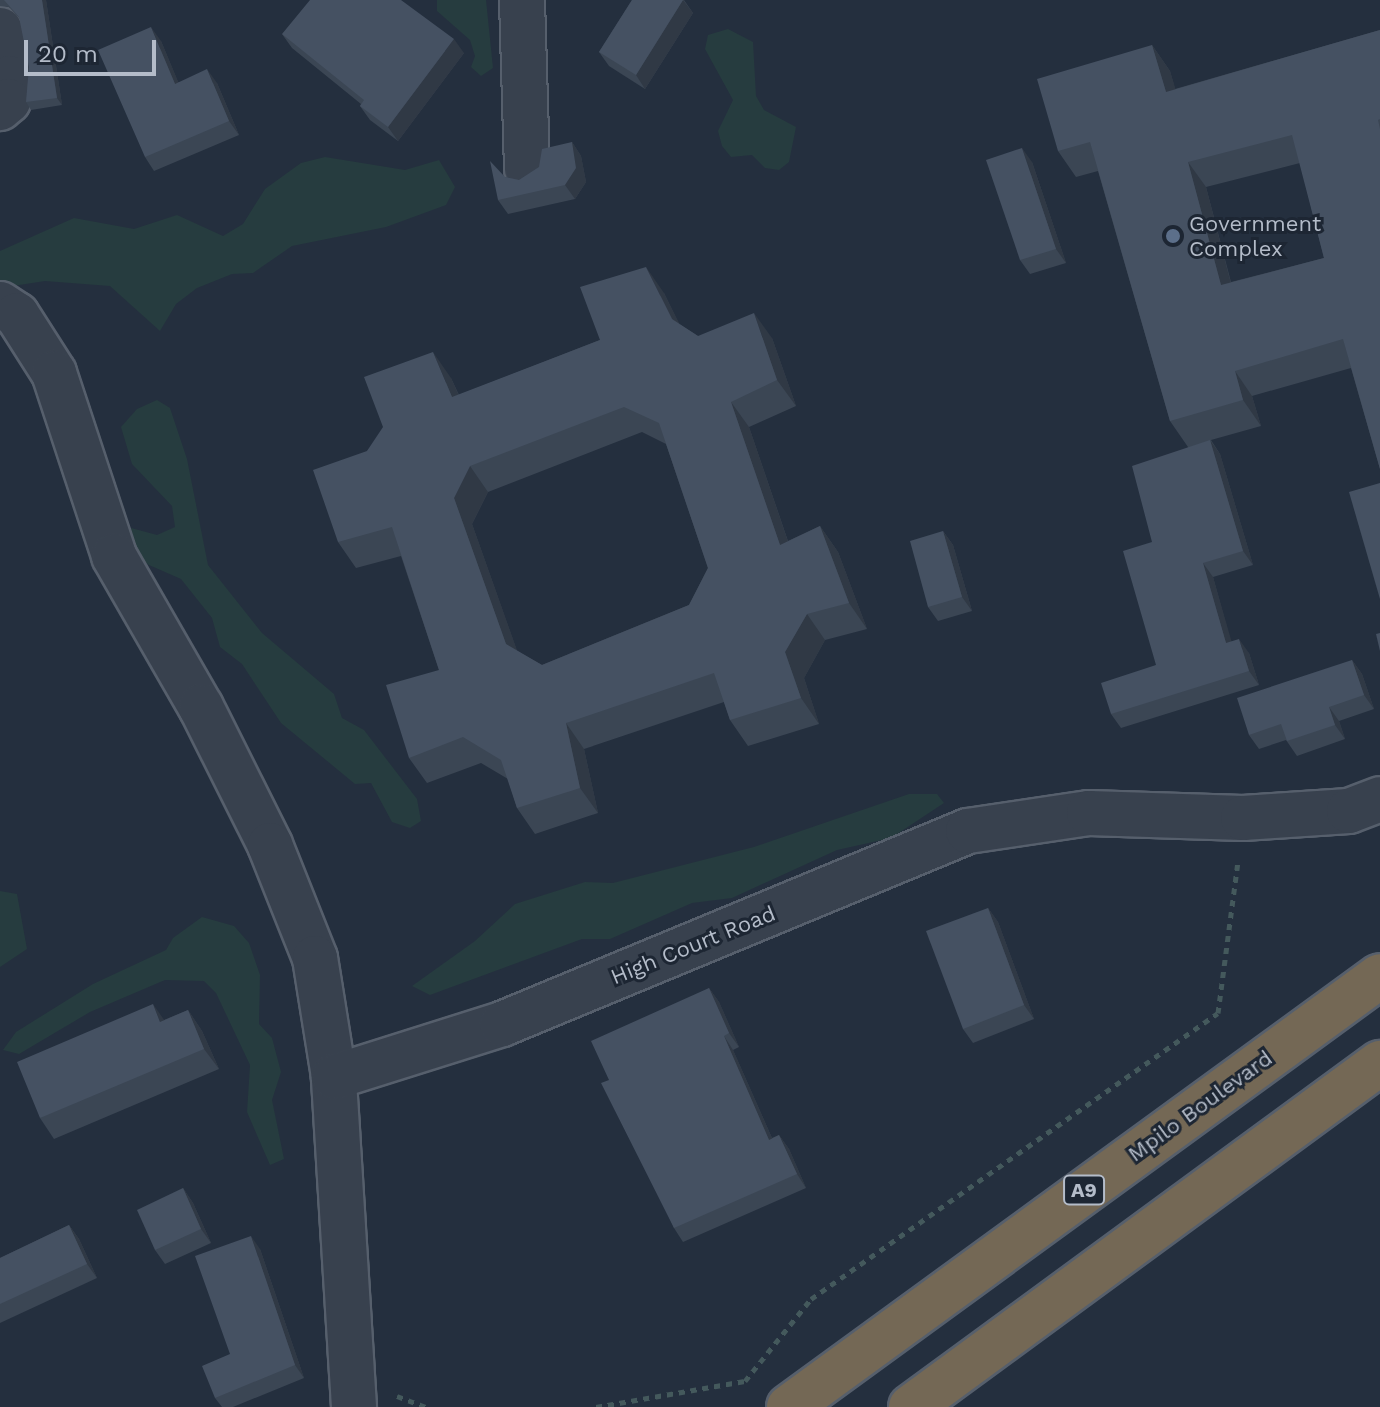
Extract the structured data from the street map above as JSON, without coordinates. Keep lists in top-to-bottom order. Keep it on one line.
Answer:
{"streets":{"highway":["Mpilo Boulevard","A9"],"street":["High Court Road"]},"places":["Government Complex"],"scale_bar":"20 m"}
